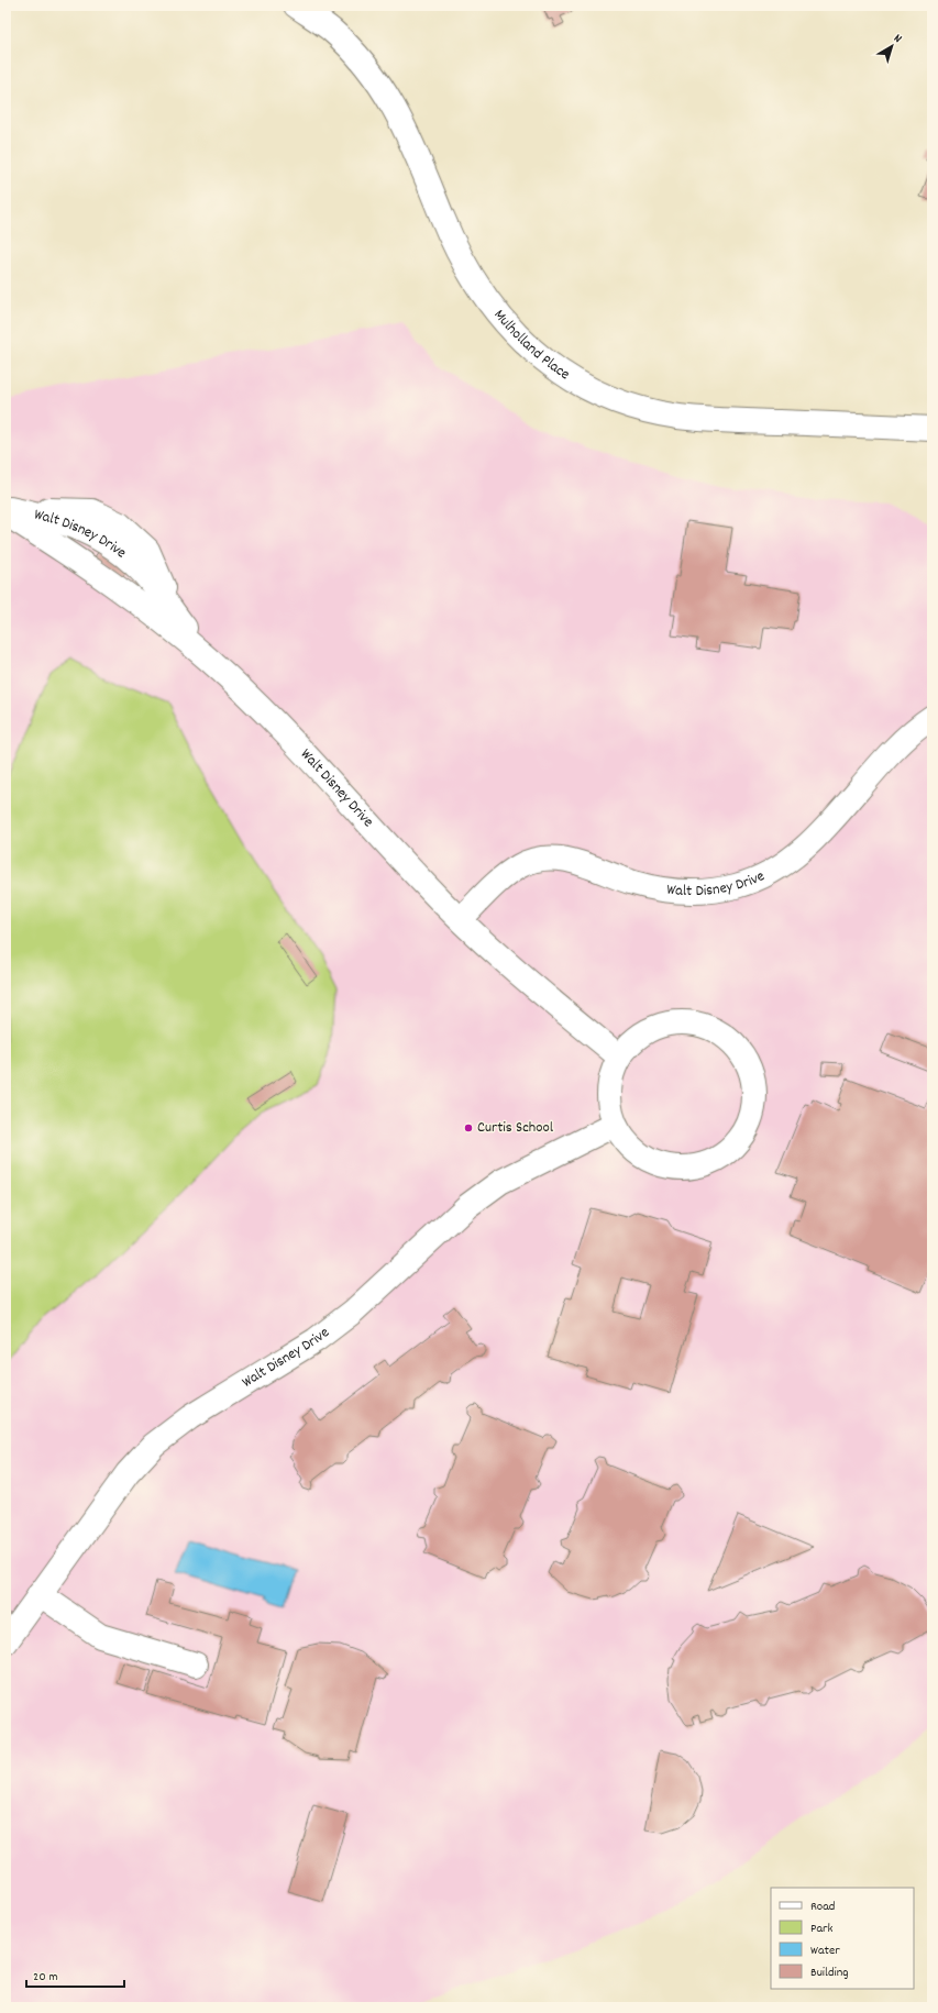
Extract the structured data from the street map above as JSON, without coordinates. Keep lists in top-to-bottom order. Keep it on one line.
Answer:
{"streets":{"street":["Mulholland Place","Walt Disney Drive"]},"places":["Curtis School"],"legend":["Road","Park","Water","Building"],"scale_bar":"20 m","north":"top right"}
